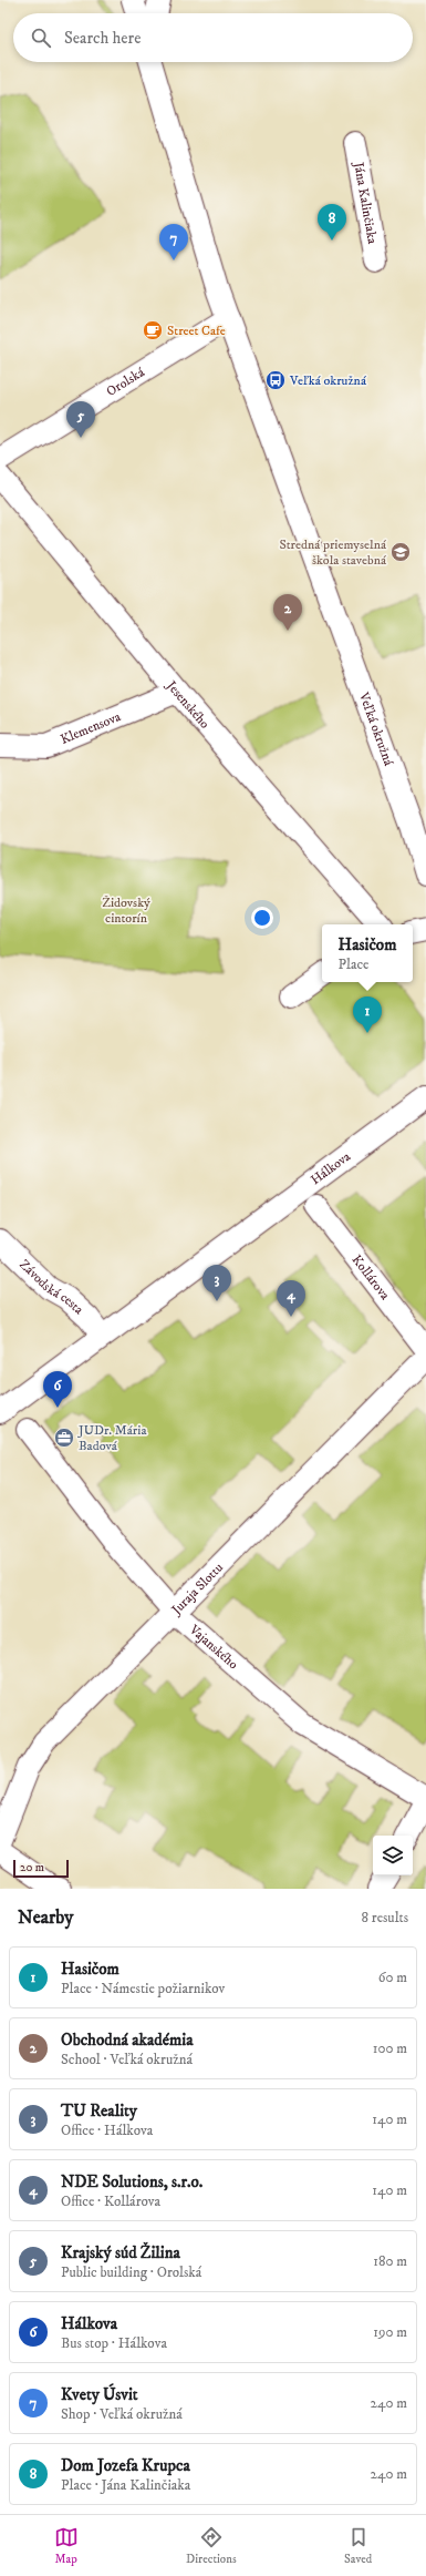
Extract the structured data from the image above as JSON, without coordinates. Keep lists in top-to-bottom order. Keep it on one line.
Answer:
{"streets":{"street":["Jána Kalinčiaka","Orolská","Jesenského","Klemensova","Veľká okružná","Hálkova","Kollárova","Závodská cesta","Juraja Slottu","Vajanského"]},"crossings":[["Orolská","Veľká okružná"],["Jesenského","Klemensova"],["Hálkova","Závodská cesta"],["Juraja Slottu","Vajanského"]],"parks":["Židovský cintorín"],"places":{"cafe":["Street Cafe"],"bus stop":["Veľká okružná"],"school or university":["Stredná priemyselná škola stavebná"],"office":["JUDr. Mária Badová"]},"scale_bar":"20 m","page":{"search":"Search here","pins":["8","7","5","2","1","3","4","6"],"popup":["Hasičom","Place"],"scale":"20 m","heading":["Nearby","8 results"],"list":[{"mark":"1","name":"Hasičom","note":"Place · Námestie požiarnikov","value":"60 m"},{"mark":"2","name":"Obchodná akadémia","note":"School · Veľká okružná","value":"100 m"},{"mark":"3","name":"TU Reality","note":"Office · Hálkova","value":"140 m"},{"mark":"4","name":"NDE Solutions, s.r.o.","note":"Office · Kollárova","value":"140 m"},{"mark":"5","name":"Krajský súd Žilina","note":"Public building · Orolská","value":"180 m"},{"mark":"6","name":"Hálkova","note":"Bus stop · Hálkova","value":"190 m"},{"mark":"7","name":"Kvety Úsvit","note":"Shop · Veľká okružná","value":"240 m"},{"mark":"8","name":"Dom Jozefa Krupca","note":"Place · Jána Kalinčiaka","value":"240 m"}],"nav":["Map","Directions","Saved"]}}
